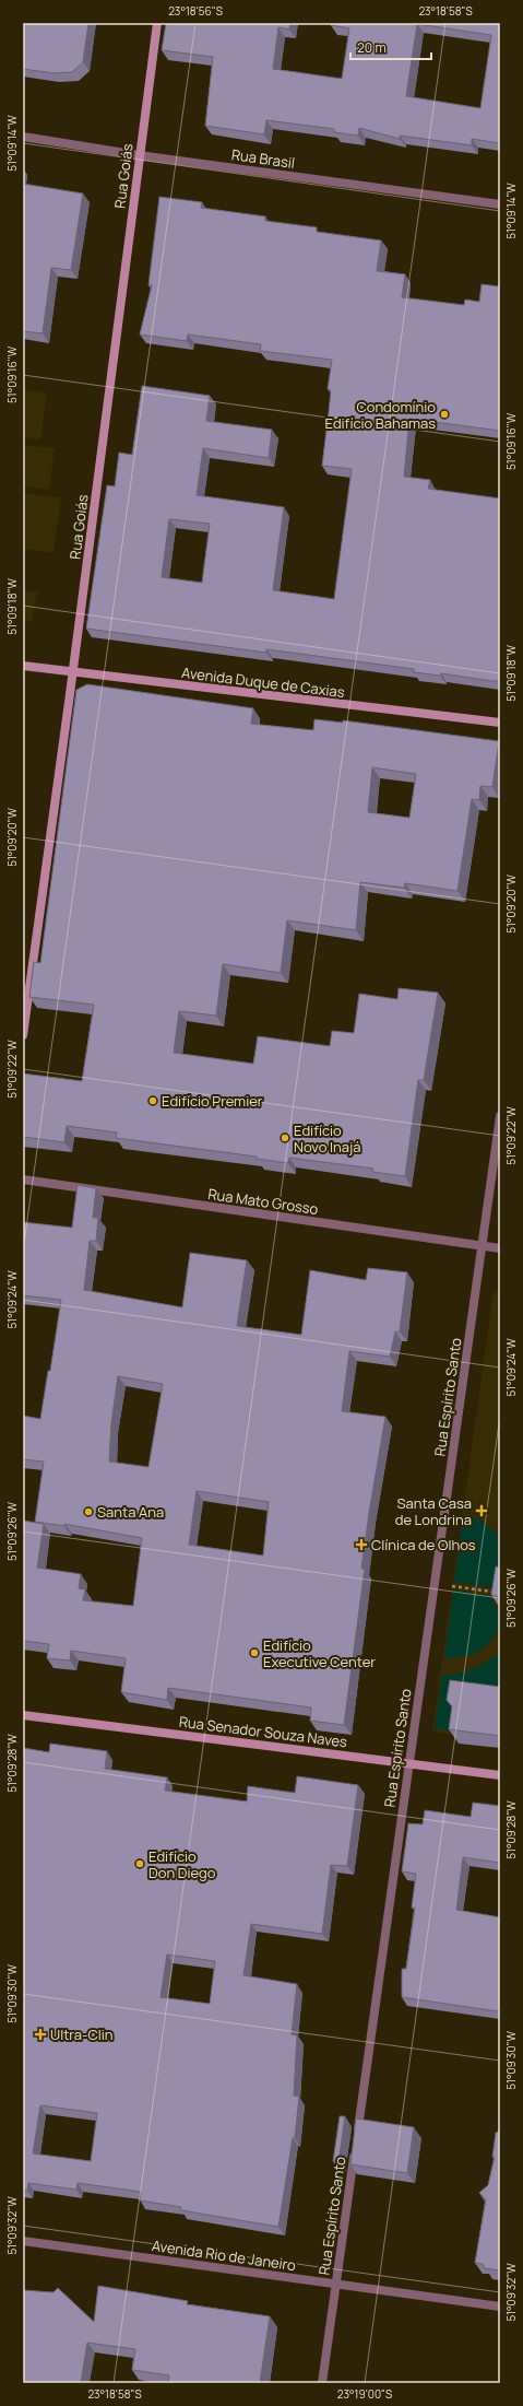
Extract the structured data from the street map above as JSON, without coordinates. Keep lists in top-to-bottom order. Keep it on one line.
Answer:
{"streets":{"main road":["Rua Goiás","Avenida Duque de Caxias","Rua Senador Souza Naves"],"street":["Rua Brasil","Rua Mato Grosso","Rua Espírito Santo","Avenida Rio de Janeiro"]},"crossings":[["Rua Brasil","Rua Goiás"],["Rua Goiás","Avenida Duque de Caxias"],["Rua Mato Grosso","Rua Espírito Santo"],["Rua Espírito Santo","Rua Senador Souza Naves"],["Rua Espírito Santo","Avenida Rio de Janeiro"]],"places":{"other":["Condomínio Edifício Bahamas","Edifício Premier","Edifício Novo Inajá","Santa Ana","Edifício Executive Center","Edifício Don Diego"],"health":["Santa Casa de Londrina","Clínica de Olhos","Ultra-Clin"]},"scale_bar":"20 m","coordinates":["23°18'56\"S","23°18'58\"S","51°09'14\"W","51°09'16\"W","51°09'18\"W","51°09'20\"W","51°09'22\"W","51°09'24\"W","51°09'26\"W","51°09'28\"W","51°09'30\"W","51°09'32\"W","23°19'00\"S"]}
